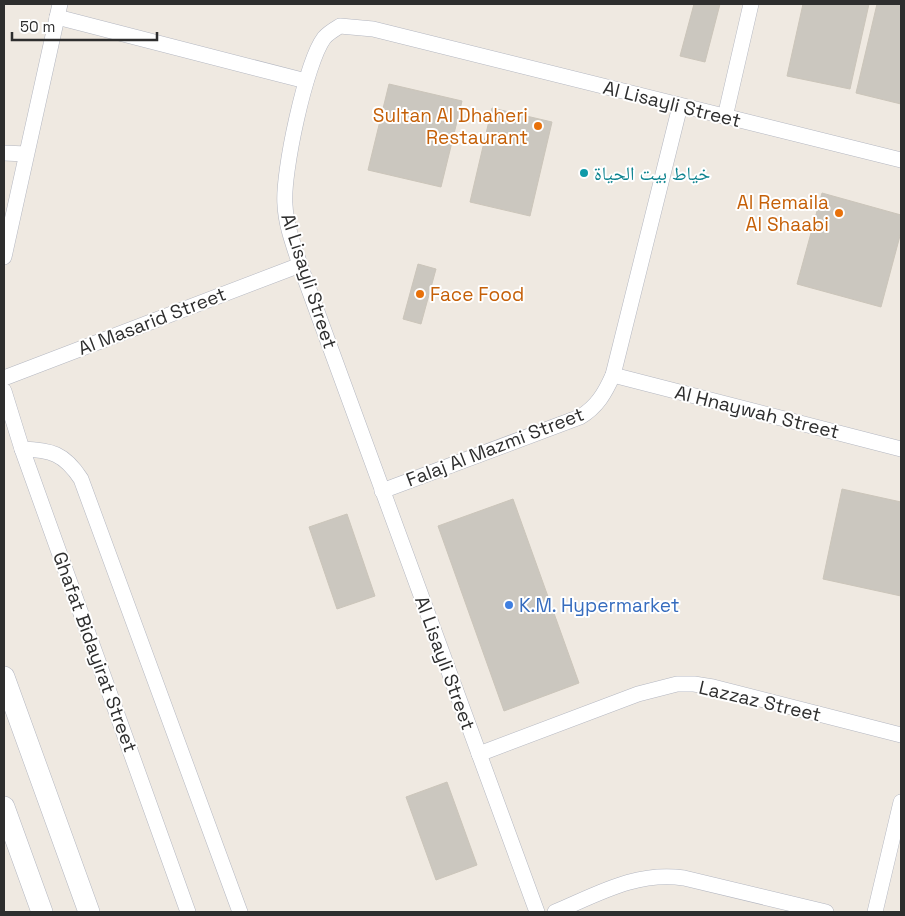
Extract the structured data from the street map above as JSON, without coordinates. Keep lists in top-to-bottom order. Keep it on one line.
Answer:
{"streets":{"street":["Al Lisayli Street","Al Masarid Street","Al Hnaywah Street","Falaj Al Mazmi Street","Ghafat Bidayirat Street","Lazzaz Street"]},"crossings":[["Al Lisayli Street","Al Masarid Street"],["Al Lisayli Street","Falaj Al Mazmi Street"],["Al Lisayli Street","Lazzaz Street"],["Al Hnaywah Street","Falaj Al Mazmi Street"]],"places":["Sultan Al Dhaheri Restaurant","خياط بيت الحياة","Al Remaila Al Shaabi","Face Food","K.M. Hypermarket"],"scale_bar":"50 m"}
